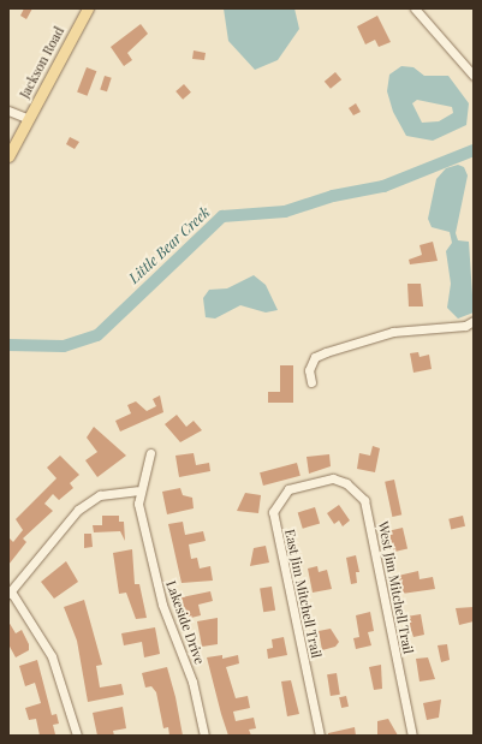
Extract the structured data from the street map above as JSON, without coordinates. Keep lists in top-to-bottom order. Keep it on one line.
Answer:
{"streets":{"main road":["Jackson Road"],"street":["West Jim Mitchell Trail","East Jim Mitchell Trail","Lakeside Drive"]},"crossings":[["West Jim Mitchell Trail","East Jim Mitchell Trail"]],"water":["Little Bear Creek"]}
